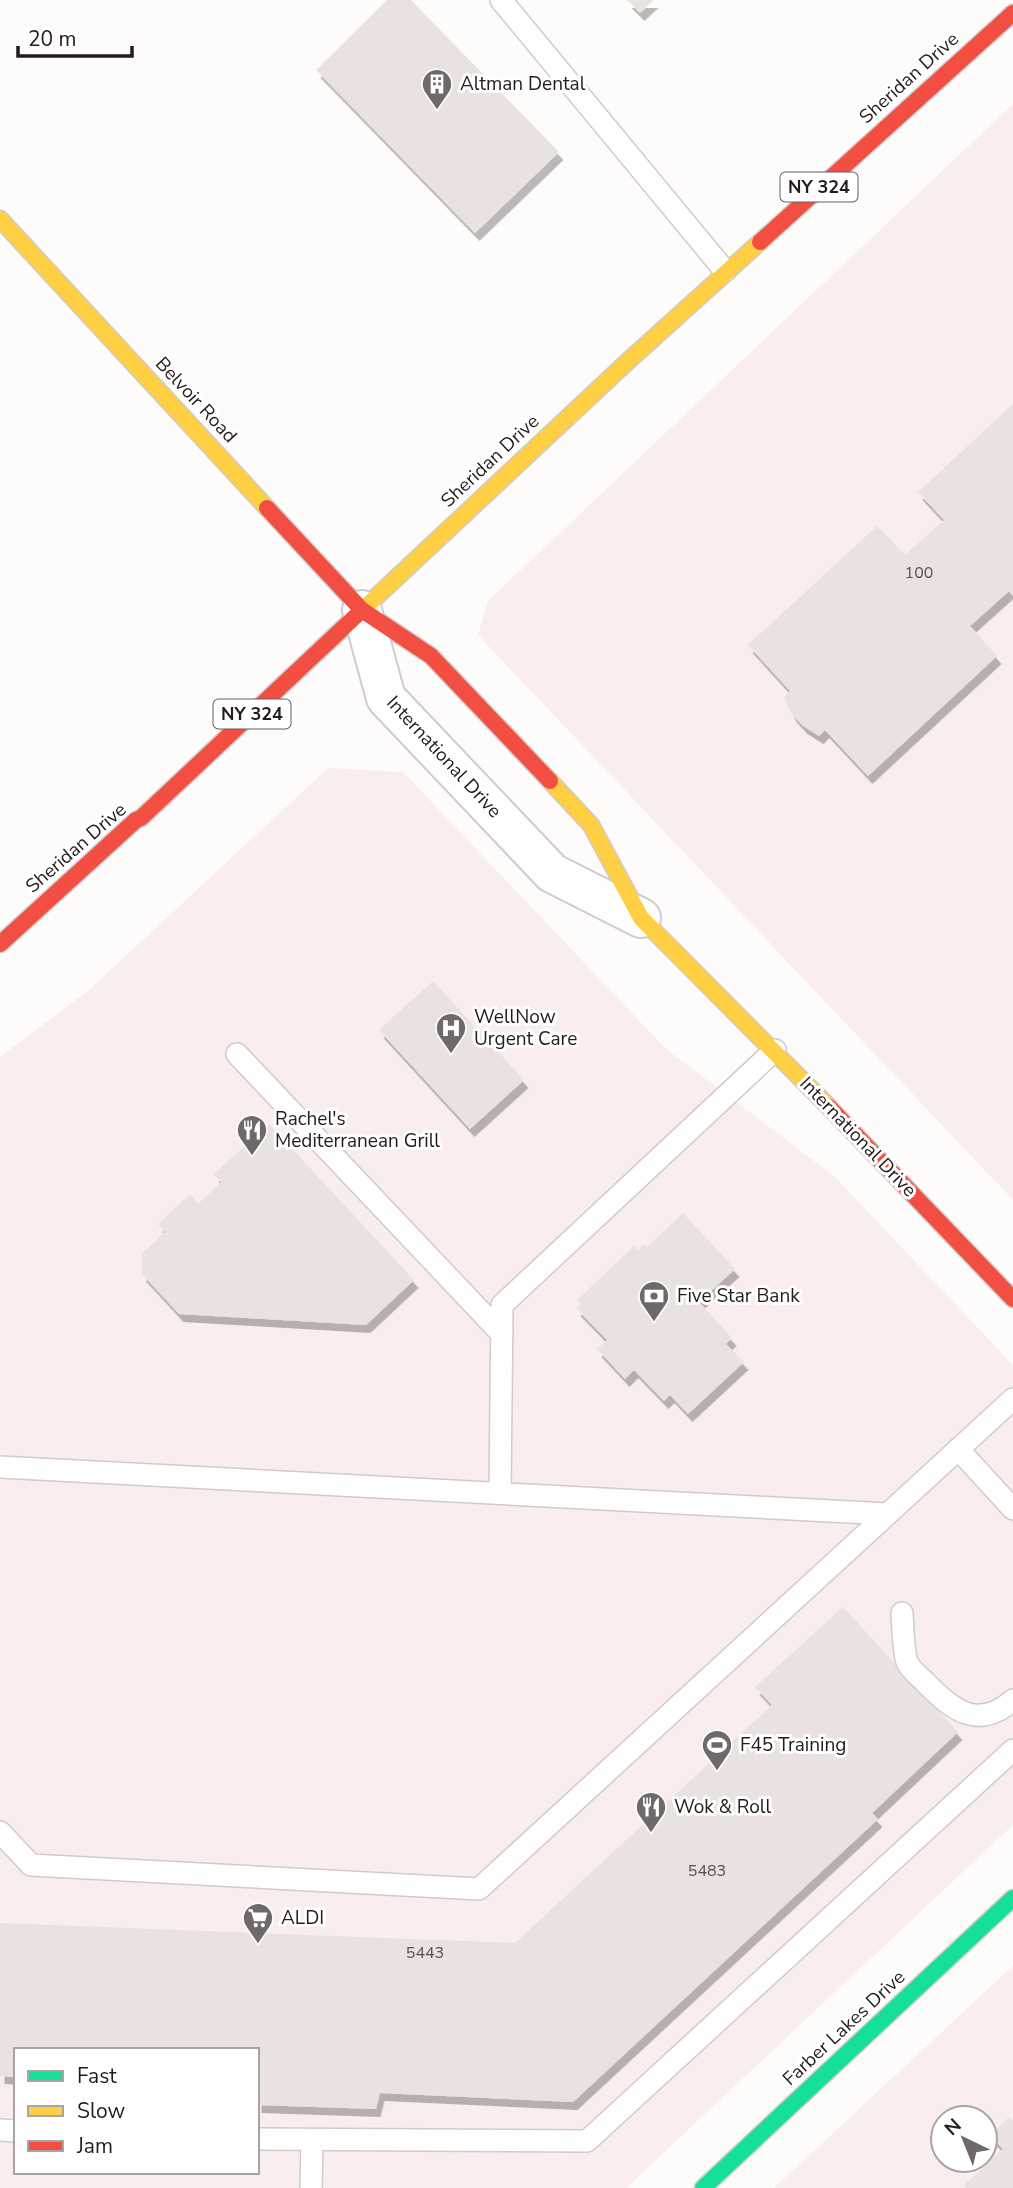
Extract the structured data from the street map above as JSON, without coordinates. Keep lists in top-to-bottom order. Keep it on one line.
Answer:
{"streets":{"street":["Sheridan Drive","NY 324","Belvoir Road","International Drive","Farber Lakes Drive"]},"crossings":[["Sheridan Drive","Belvoir Road"],["Sheridan Drive","International Drive"],["Belvoir Road","International Drive"]],"places":{"building":["Altman Dental"],"hospital":["WellNow Urgent Care"],"restaurant":["Rachel's Mediterranean Grill","Wok & Roll"],"bank":["Five Star Bank"],"sports":["F45 Training"],"supermarket":["ALDI"]},"house_numbers":["100","5483","5443"],"legend":["Fast","Slow","Jam"],"scale_bar":"20 m","north":"top left"}
